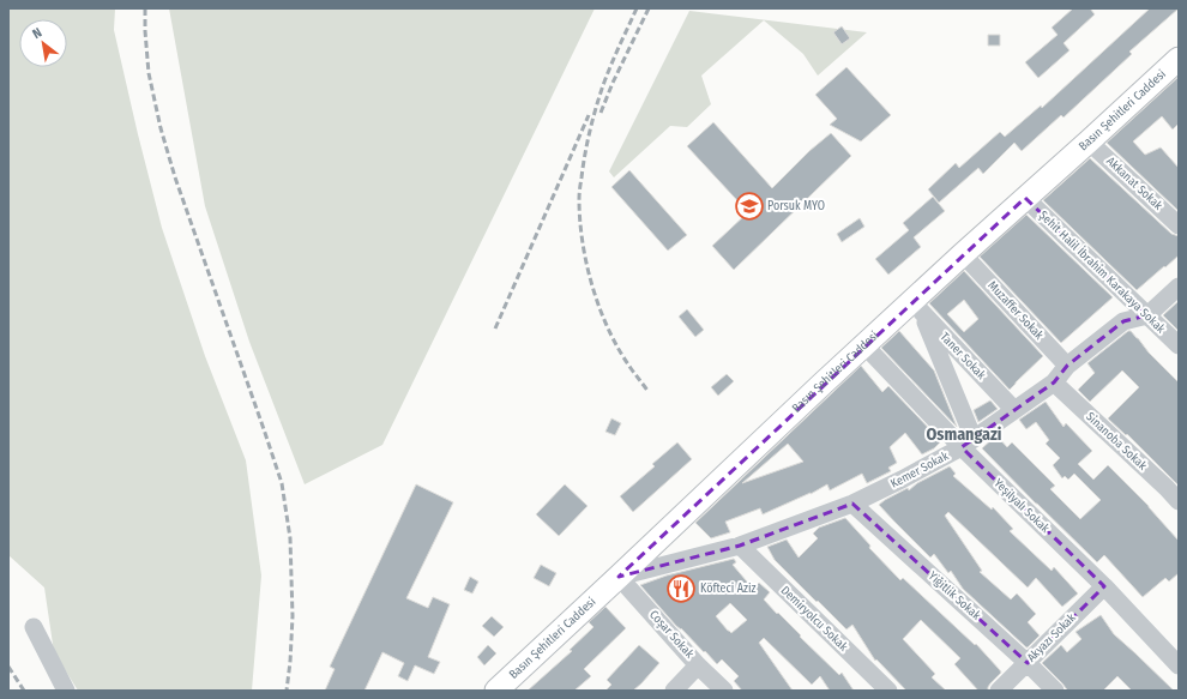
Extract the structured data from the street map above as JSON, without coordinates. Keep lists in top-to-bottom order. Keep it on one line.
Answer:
{"streets":{"main road":["Basın Şehitleri Caddesi"],"street":["Akkanat Sokak","Şehit Halil İbrahim Karakaya Sokak","Muzaffer Sokak","Taner Sokak","Sinanoba Sokak","Kemer Sokak","Yeşilyalı Sokak","Yiğitlik Sokak","Demiryolcu Sokak","Coşar Sokak","Akyazı Sokak"]},"crossings":[["Basın Şehitleri Caddesi","Akkanat Sokak"],["Basın Şehitleri Caddesi","Şehit Halil İbrahim Karakaya Sokak"],["Basın Şehitleri Caddesi","Muzaffer Sokak"],["Basın Şehitleri Caddesi","Taner Sokak"],["Basın Şehitleri Caddesi","Kemer Sokak"],["Basın Şehitleri Caddesi","Yeşilyalı Sokak"],["Basın Şehitleri Caddesi","Coşar Sokak"],["Şehit Halil İbrahim Karakaya Sokak","Kemer Sokak"],["Muzaffer Sokak","Kemer Sokak"],["Taner Sokak","Kemer Sokak"],["Sinanoba Sokak","Kemer Sokak"],["Kemer Sokak","Yeşilyalı Sokak"],["Kemer Sokak","Yiğitlik Sokak"],["Kemer Sokak","Demiryolcu Sokak"],["Kemer Sokak","Coşar Sokak"],["Yeşilyalı Sokak","Akyazı Sokak"],["Yiğitlik Sokak","Akyazı Sokak"]],"districts":["Osmangazi"],"places":{"school or university":["Porsuk MYO"],"restaurant":["Köfteci Aziz"]},"north":"top left"}
